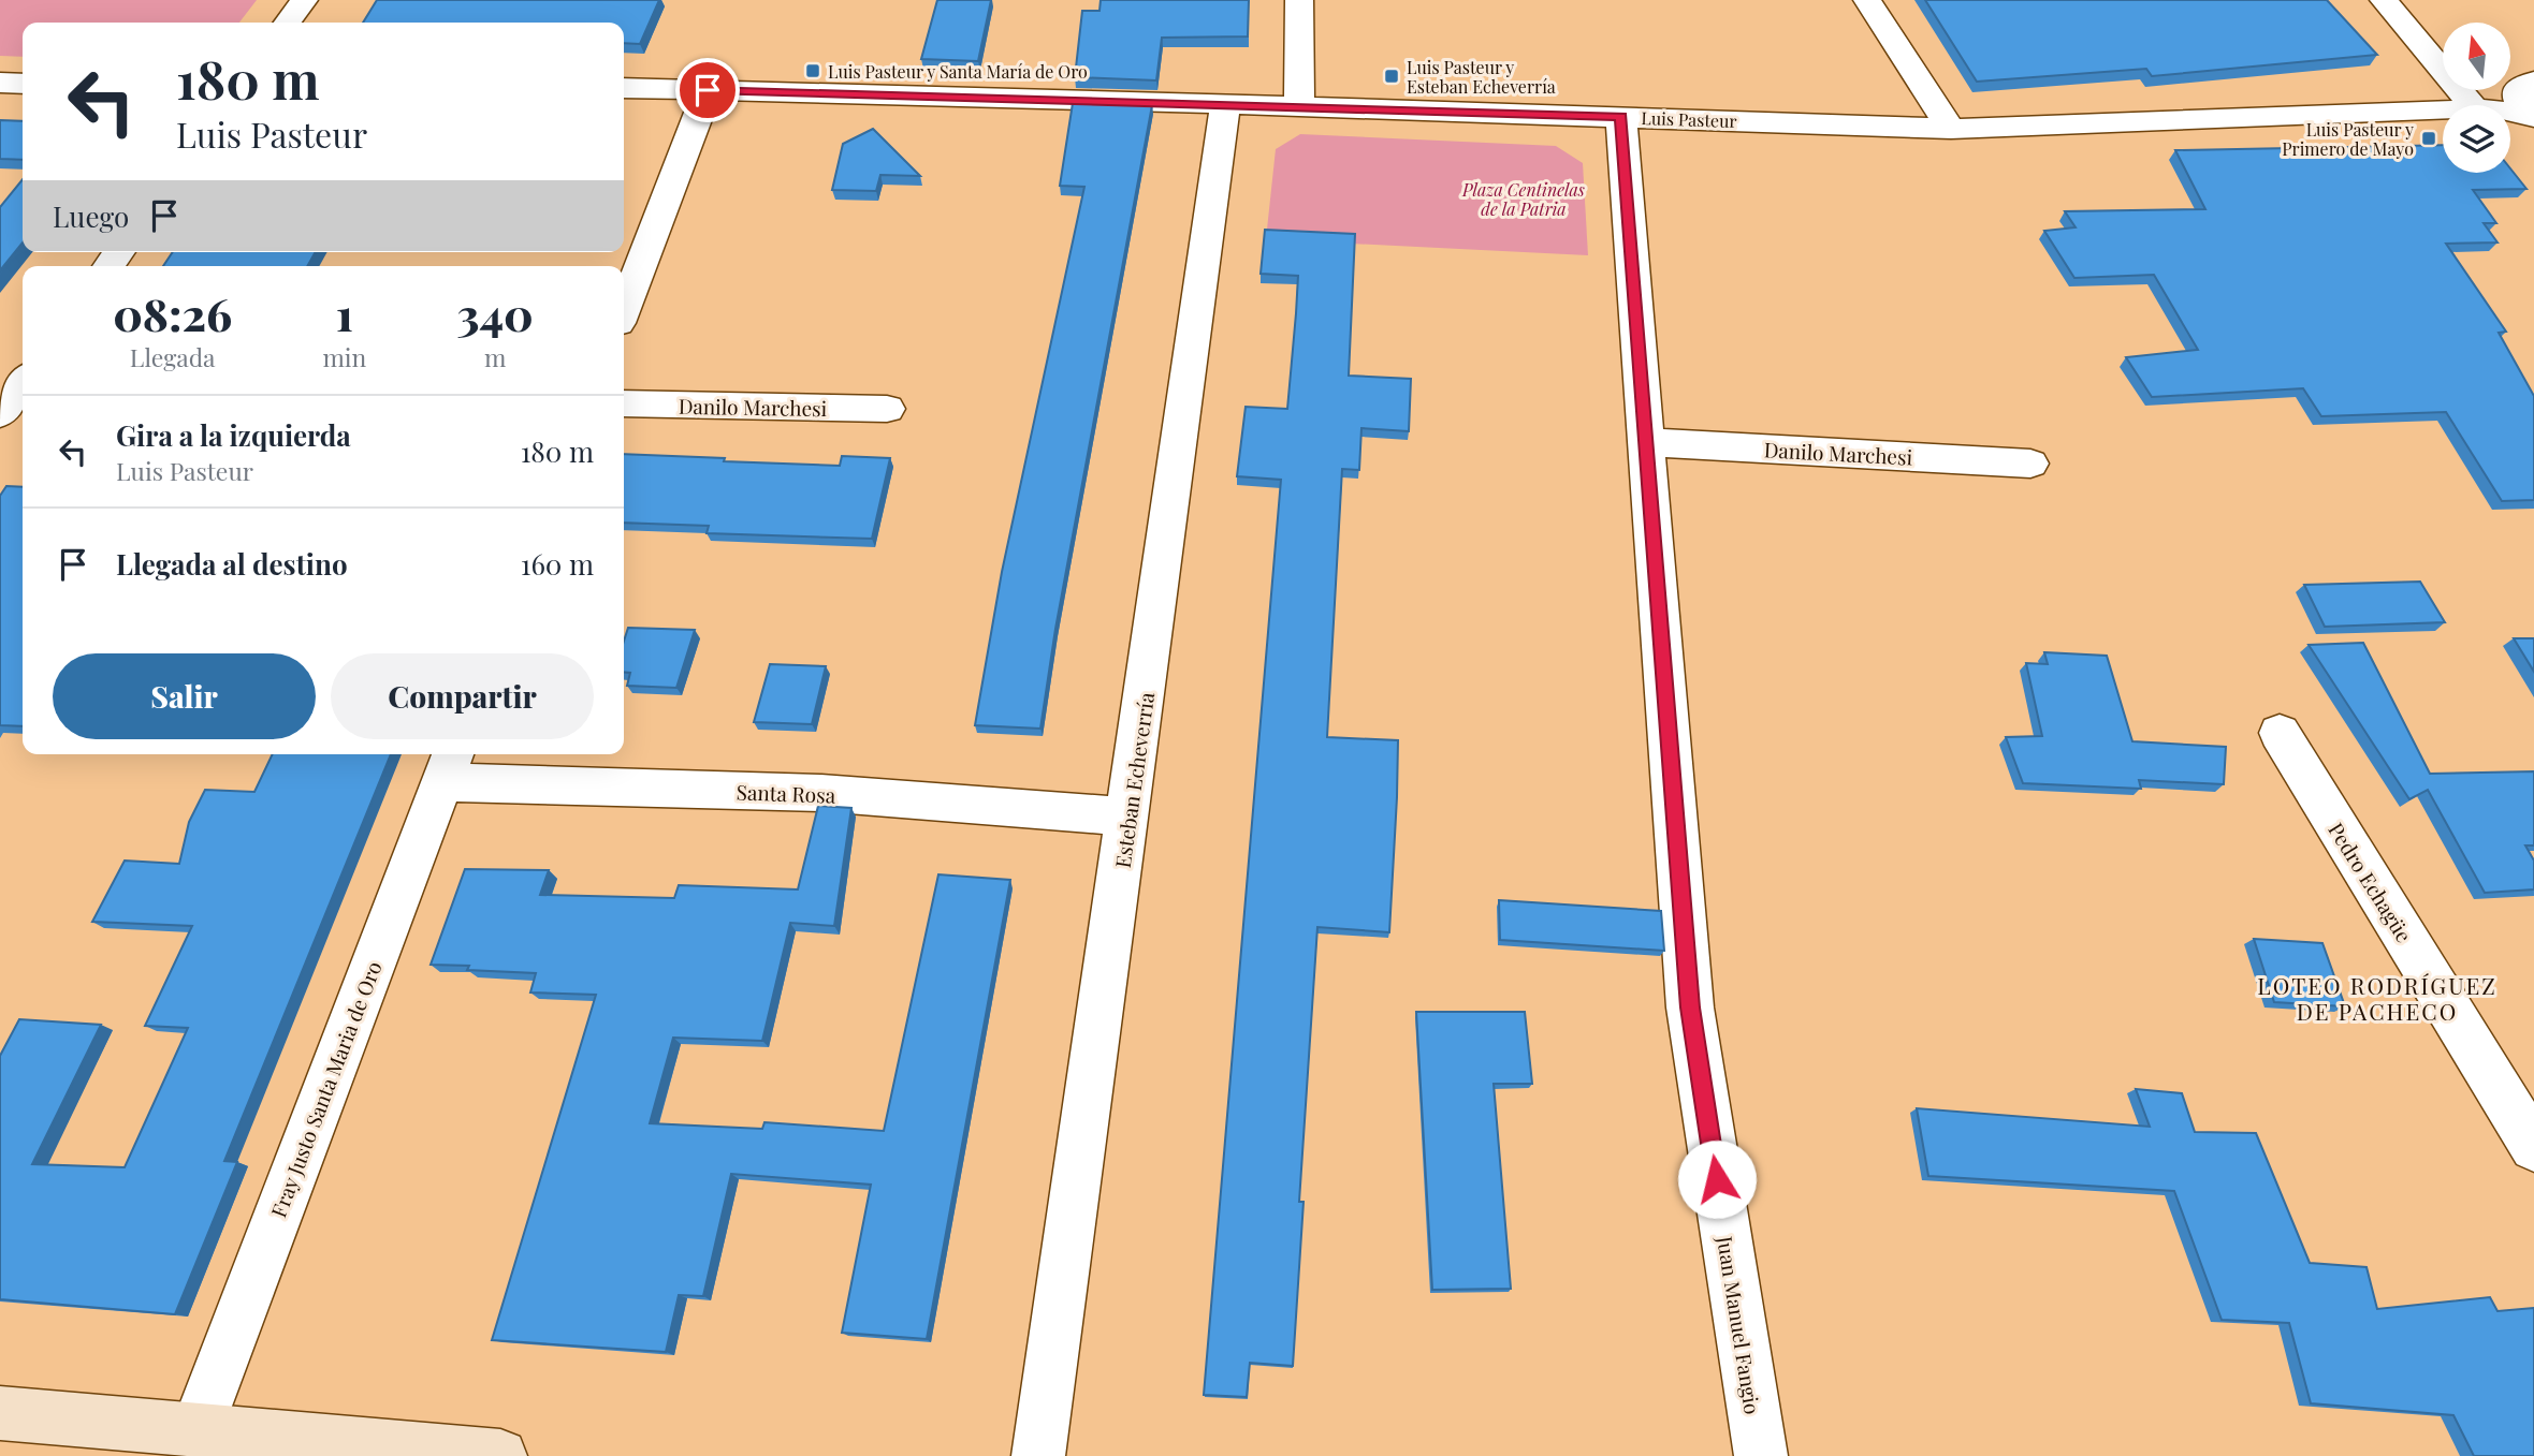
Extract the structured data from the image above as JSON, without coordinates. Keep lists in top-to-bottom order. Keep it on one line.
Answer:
{"streets":{"street":["Luis Pasteur","Danilo Marchesi","Esteban Echeverría","Santa Rosa","Pedro Echagüe","Fray Justo Santa Maria de Oro","Juan Manuel Fangio"]},"crossings":[["Luis Pasteur","Esteban Echeverría"],["Luis Pasteur","Juan Manuel Fangio"],["Danilo Marchesi","Juan Manuel Fangio"],["Esteban Echeverría","Santa Rosa"],["Santa Rosa","Fray Justo Santa Maria de Oro"]],"districts":["LOTEO RODRÍGUEZ DE PACHECO"],"parks":["Plaza Centinelas de la Patria"],"places":{"transit":["Luis Pasteur y Santa María de Oro","Luis Pasteur y Esteban Echeverría","Luis Pasteur y Primero de Mayo"]},"north":"top","page":{"turn":["180 m","Luis Pasteur"],"then":"Luego","eta":["08:26","Llegada","1","min","340","m"],"list":[{"name":"Gira a la izquierda","note":"Luis Pasteur","value":"180 m"},{"name":"Llegada al destino","value":"160 m"}],"buttons":["Salir","Compartir"]}}
